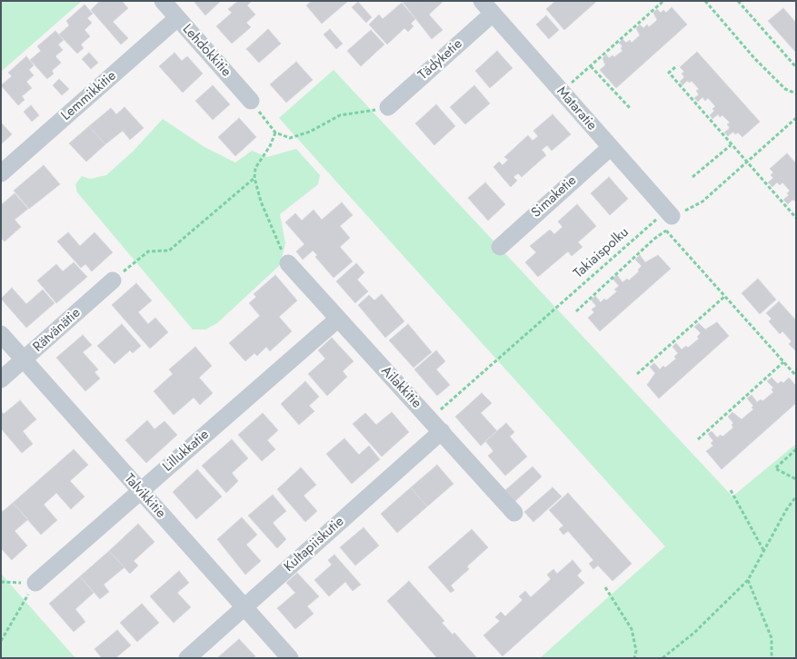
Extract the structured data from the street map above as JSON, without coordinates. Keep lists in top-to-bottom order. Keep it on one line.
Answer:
{"streets":{"street":["Lehdokkitie","Tädyketie","Lemmikkitie","Mataratie","Simaketie","Rätvänätie","Ailakkitie","Lillukkatie","Talvikkitie","Kultapiiskutie"],"path":["Takiaispolku"]},"crossings":[["Lehdokkitie","Lemmikkitie"],["Tädyketie","Mataratie"],["Mataratie","Simaketie"],["Mataratie","Takiaispolku"],["Takiaispolku","Ailakkitie"],["Rätvänätie","Talvikkitie"],["Ailakkitie","Lillukkatie"],["Ailakkitie","Kultapiiskutie"],["Lillukkatie","Talvikkitie"],["Talvikkitie","Kultapiiskutie"]]}
